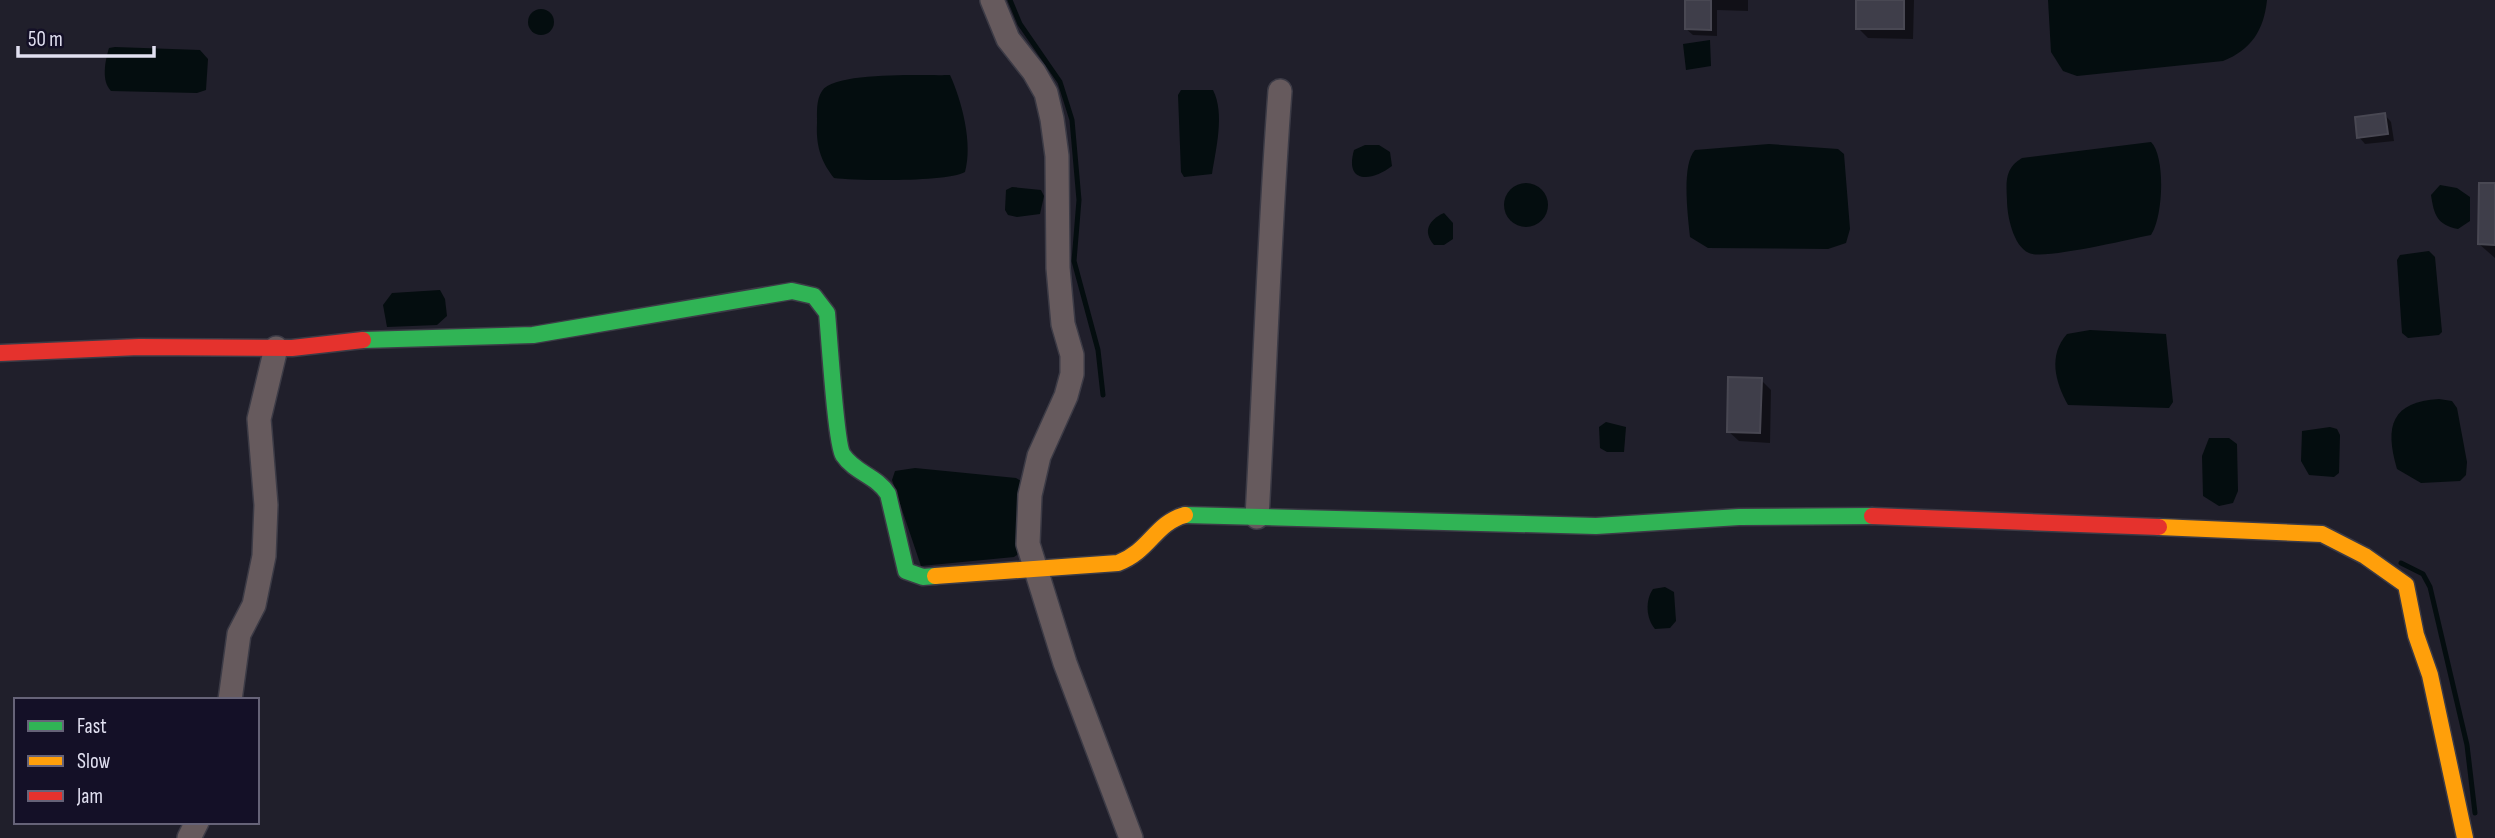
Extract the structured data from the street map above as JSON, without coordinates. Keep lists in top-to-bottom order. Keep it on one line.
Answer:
{"legend":["Fast","Slow","Jam"],"scale_bar":"50 m"}
